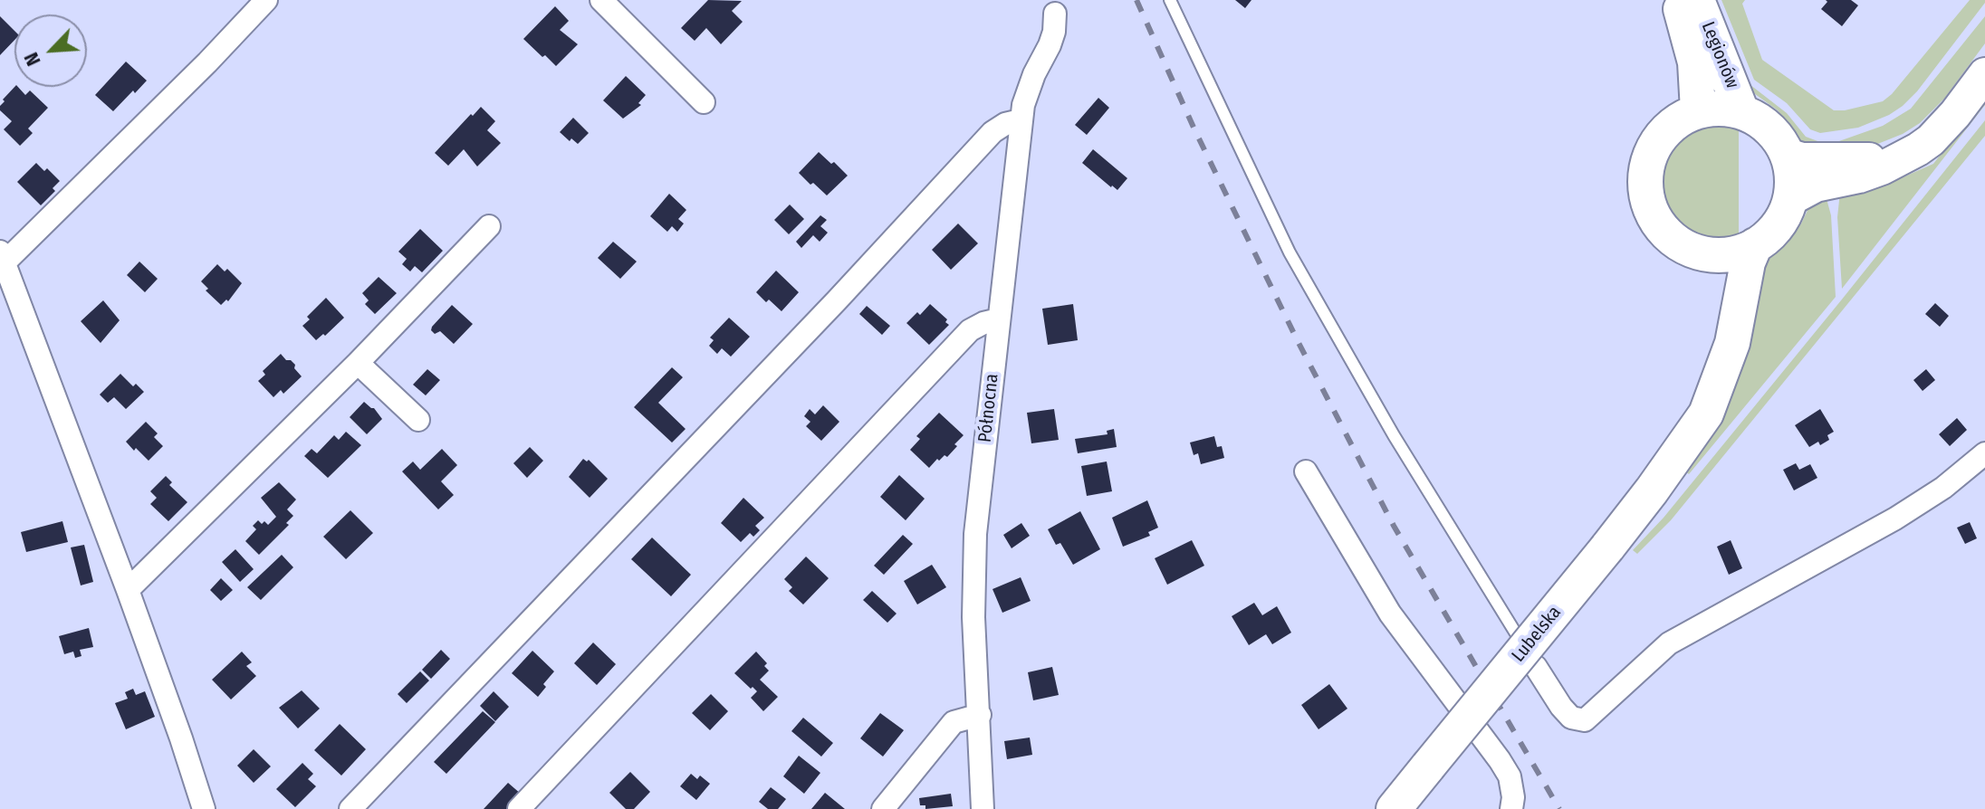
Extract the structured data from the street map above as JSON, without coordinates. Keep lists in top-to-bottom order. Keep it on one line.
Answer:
{"streets":{"highway":["Legionów","Lubelska"],"street":["Północna"]},"crossings":[["Legionów","Lubelska"]],"north":"bottom left"}
